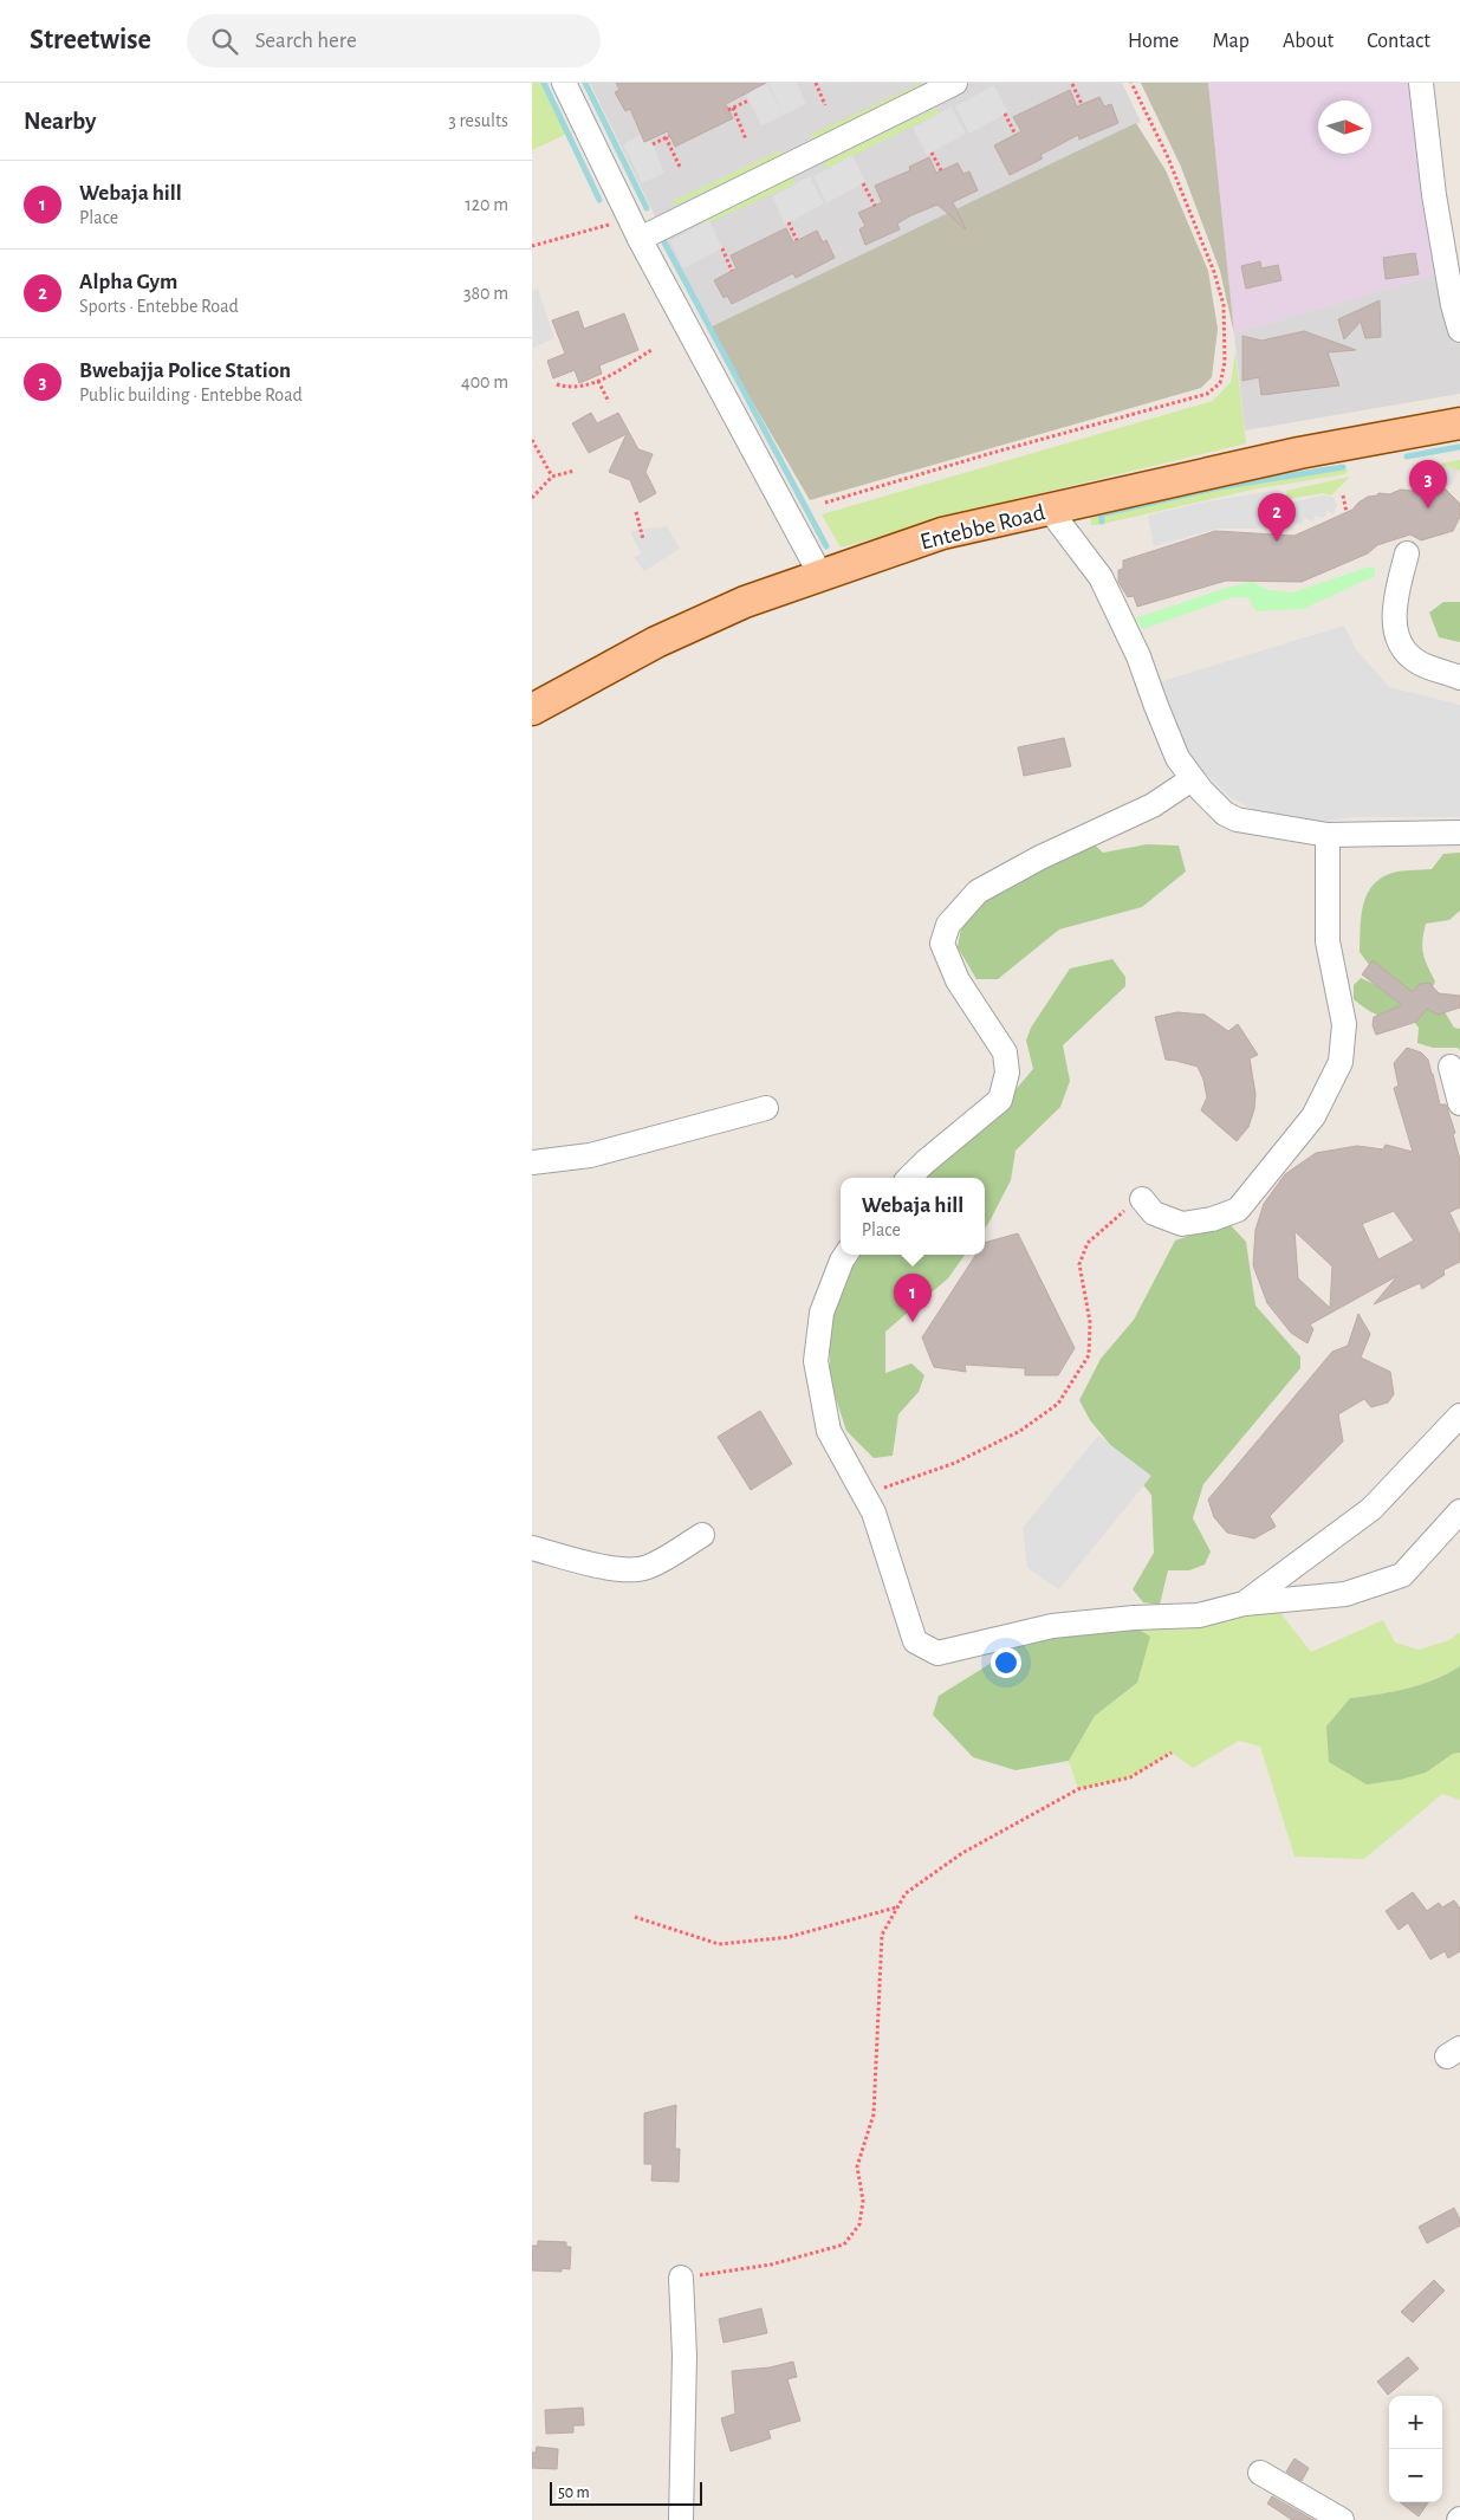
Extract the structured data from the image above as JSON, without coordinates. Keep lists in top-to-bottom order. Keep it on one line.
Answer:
{"streets":{"main road":["Entebbe Road"]},"scale_bar":"50 m","north":"right","page":{"header":"Streetwise","search":"Search here","nav":["Home","Map","About","Contact"],"heading":["Nearby","3 results"],"list":[{"mark":"1","name":"Webaja hill","note":"Place","value":"120 m"},{"mark":"2","name":"Alpha Gym","note":"Sports · Entebbe Road","value":"380 m"},{"mark":"3","name":"Bwebajja Police Station","note":"Public building · Entebbe Road","value":"400 m"}],"pins":["3","2","1"],"popup":["Webaja hill","Place"],"map_buttons":["+","−"],"scale":"50 m"}}
